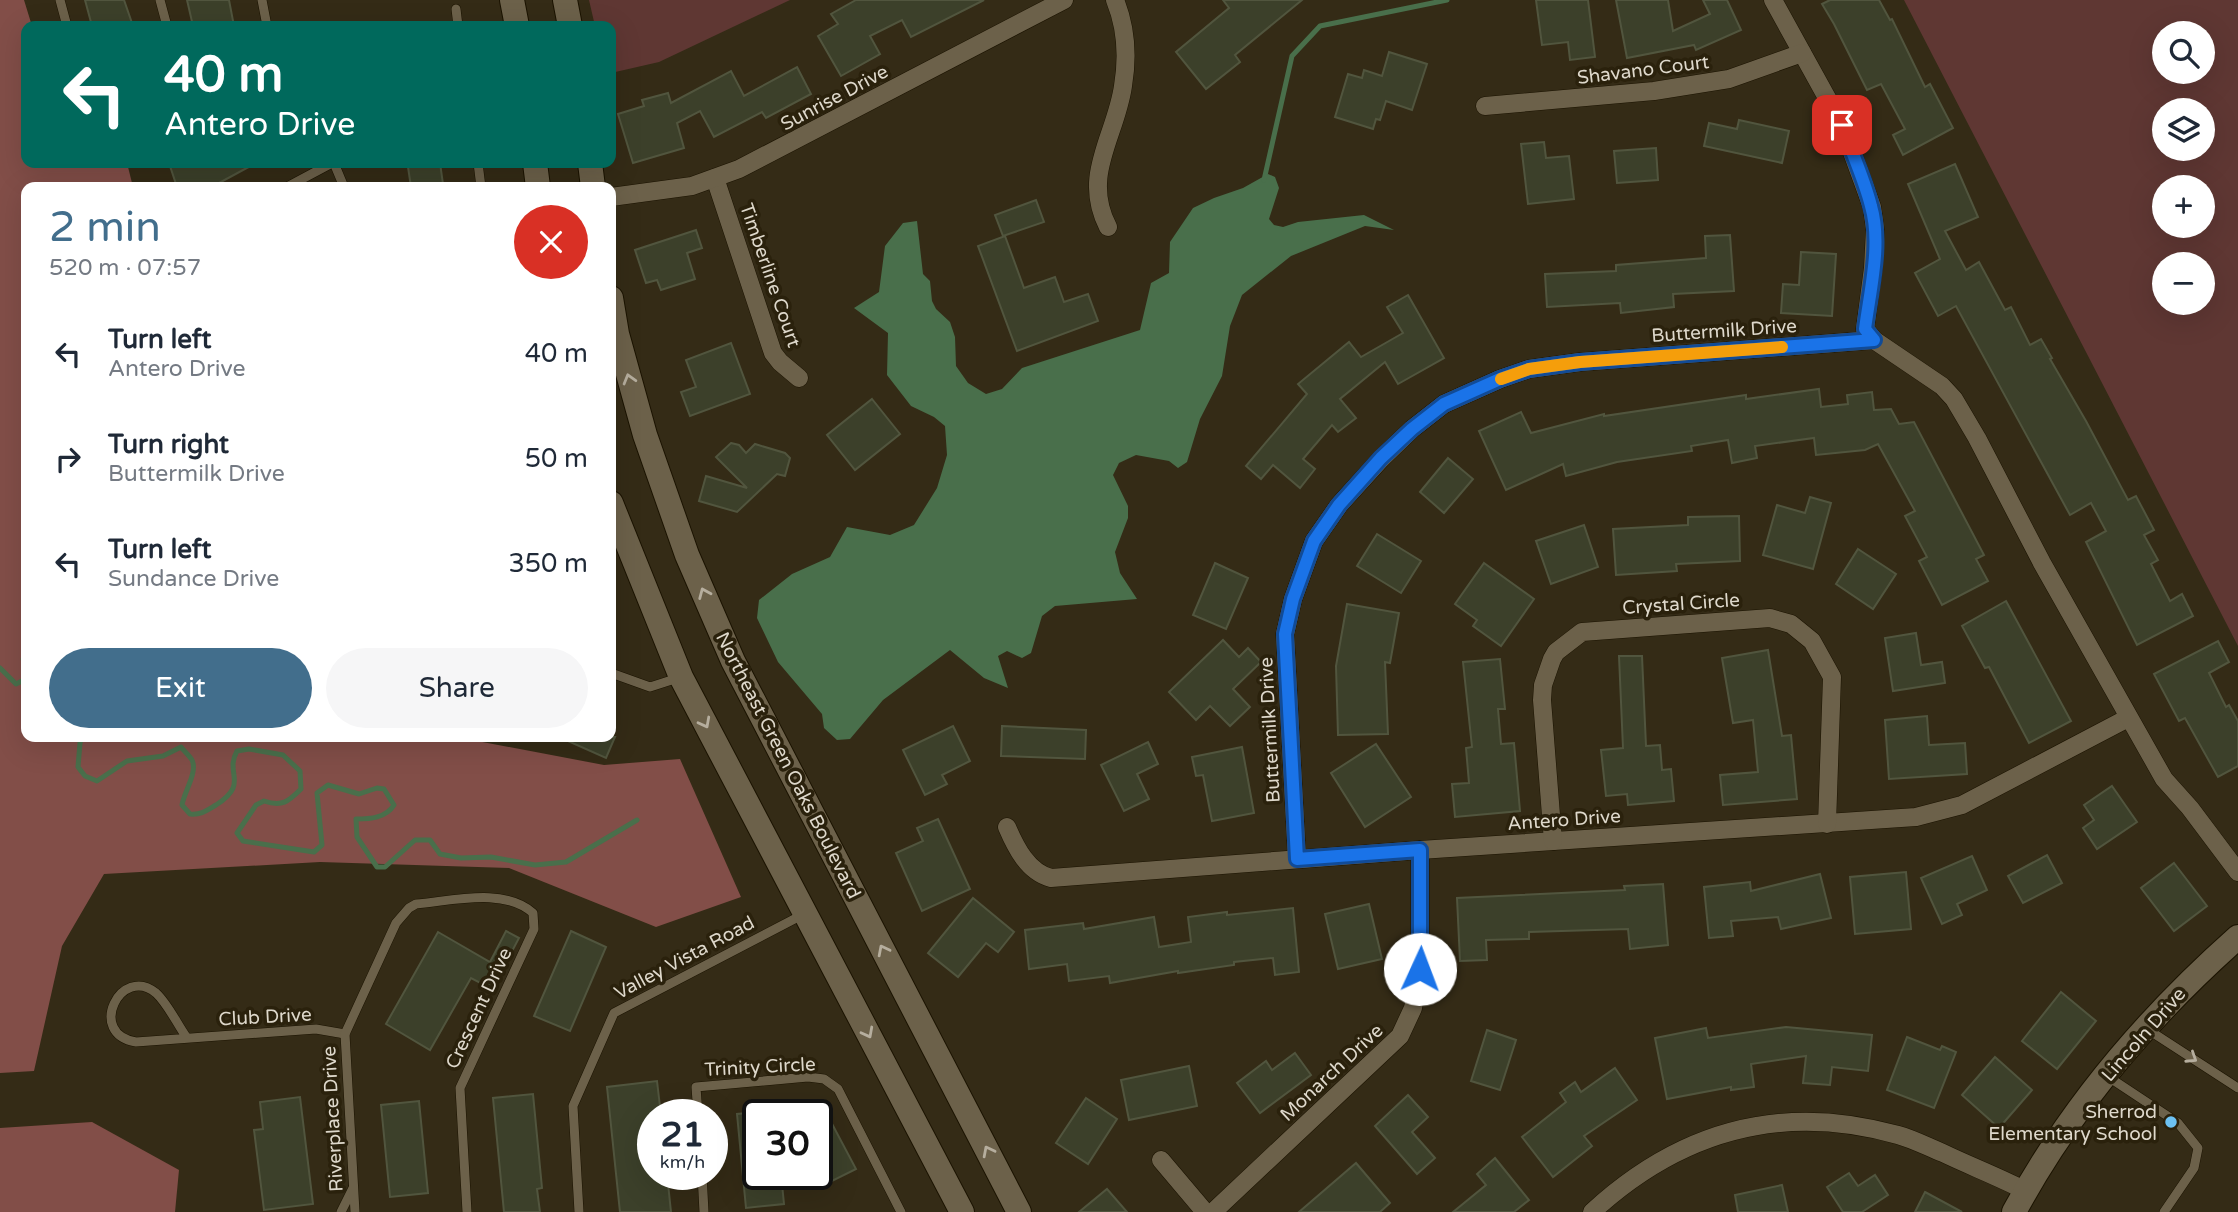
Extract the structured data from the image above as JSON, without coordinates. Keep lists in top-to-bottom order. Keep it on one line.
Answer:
{"streets":{"main road":["Northeast Green Oaks Boulevard","Lincoln Drive"],"street":["Shavano Court","Sunrise Drive","Timberline Court","Buttermilk Drive","Crystal Circle","Antero Drive","Monarch Drive"],"lane":["Valley Vista Road","Crescent Drive","Club Drive","Trinity Circle","Riverplace Drive"]},"crossings":[["Sunrise Drive","Timberline Court"],["Buttermilk Drive","Antero Drive"],["Crystal Circle","Antero Drive"],["Antero Drive","Monarch Drive"],["Crescent Drive","Riverplace Drive"],["Club Drive","Riverplace Drive"]],"places":["Sherrod Elementary School"],"page":{"map_buttons":["+","−"],"turn":["40 m","Antero Drive"],"heading":["2 min","520 m · 07:57"],"list":[{"name":"Turn left","note":"Antero Drive","value":"40 m"},{"name":"Turn right","note":"Buttermilk Drive","value":"50 m"},{"name":"Turn left","note":"Sundance Drive","value":"350 m"}],"buttons":["Exit","Share"],"speed":"21 km/h","limit":"30"}}
